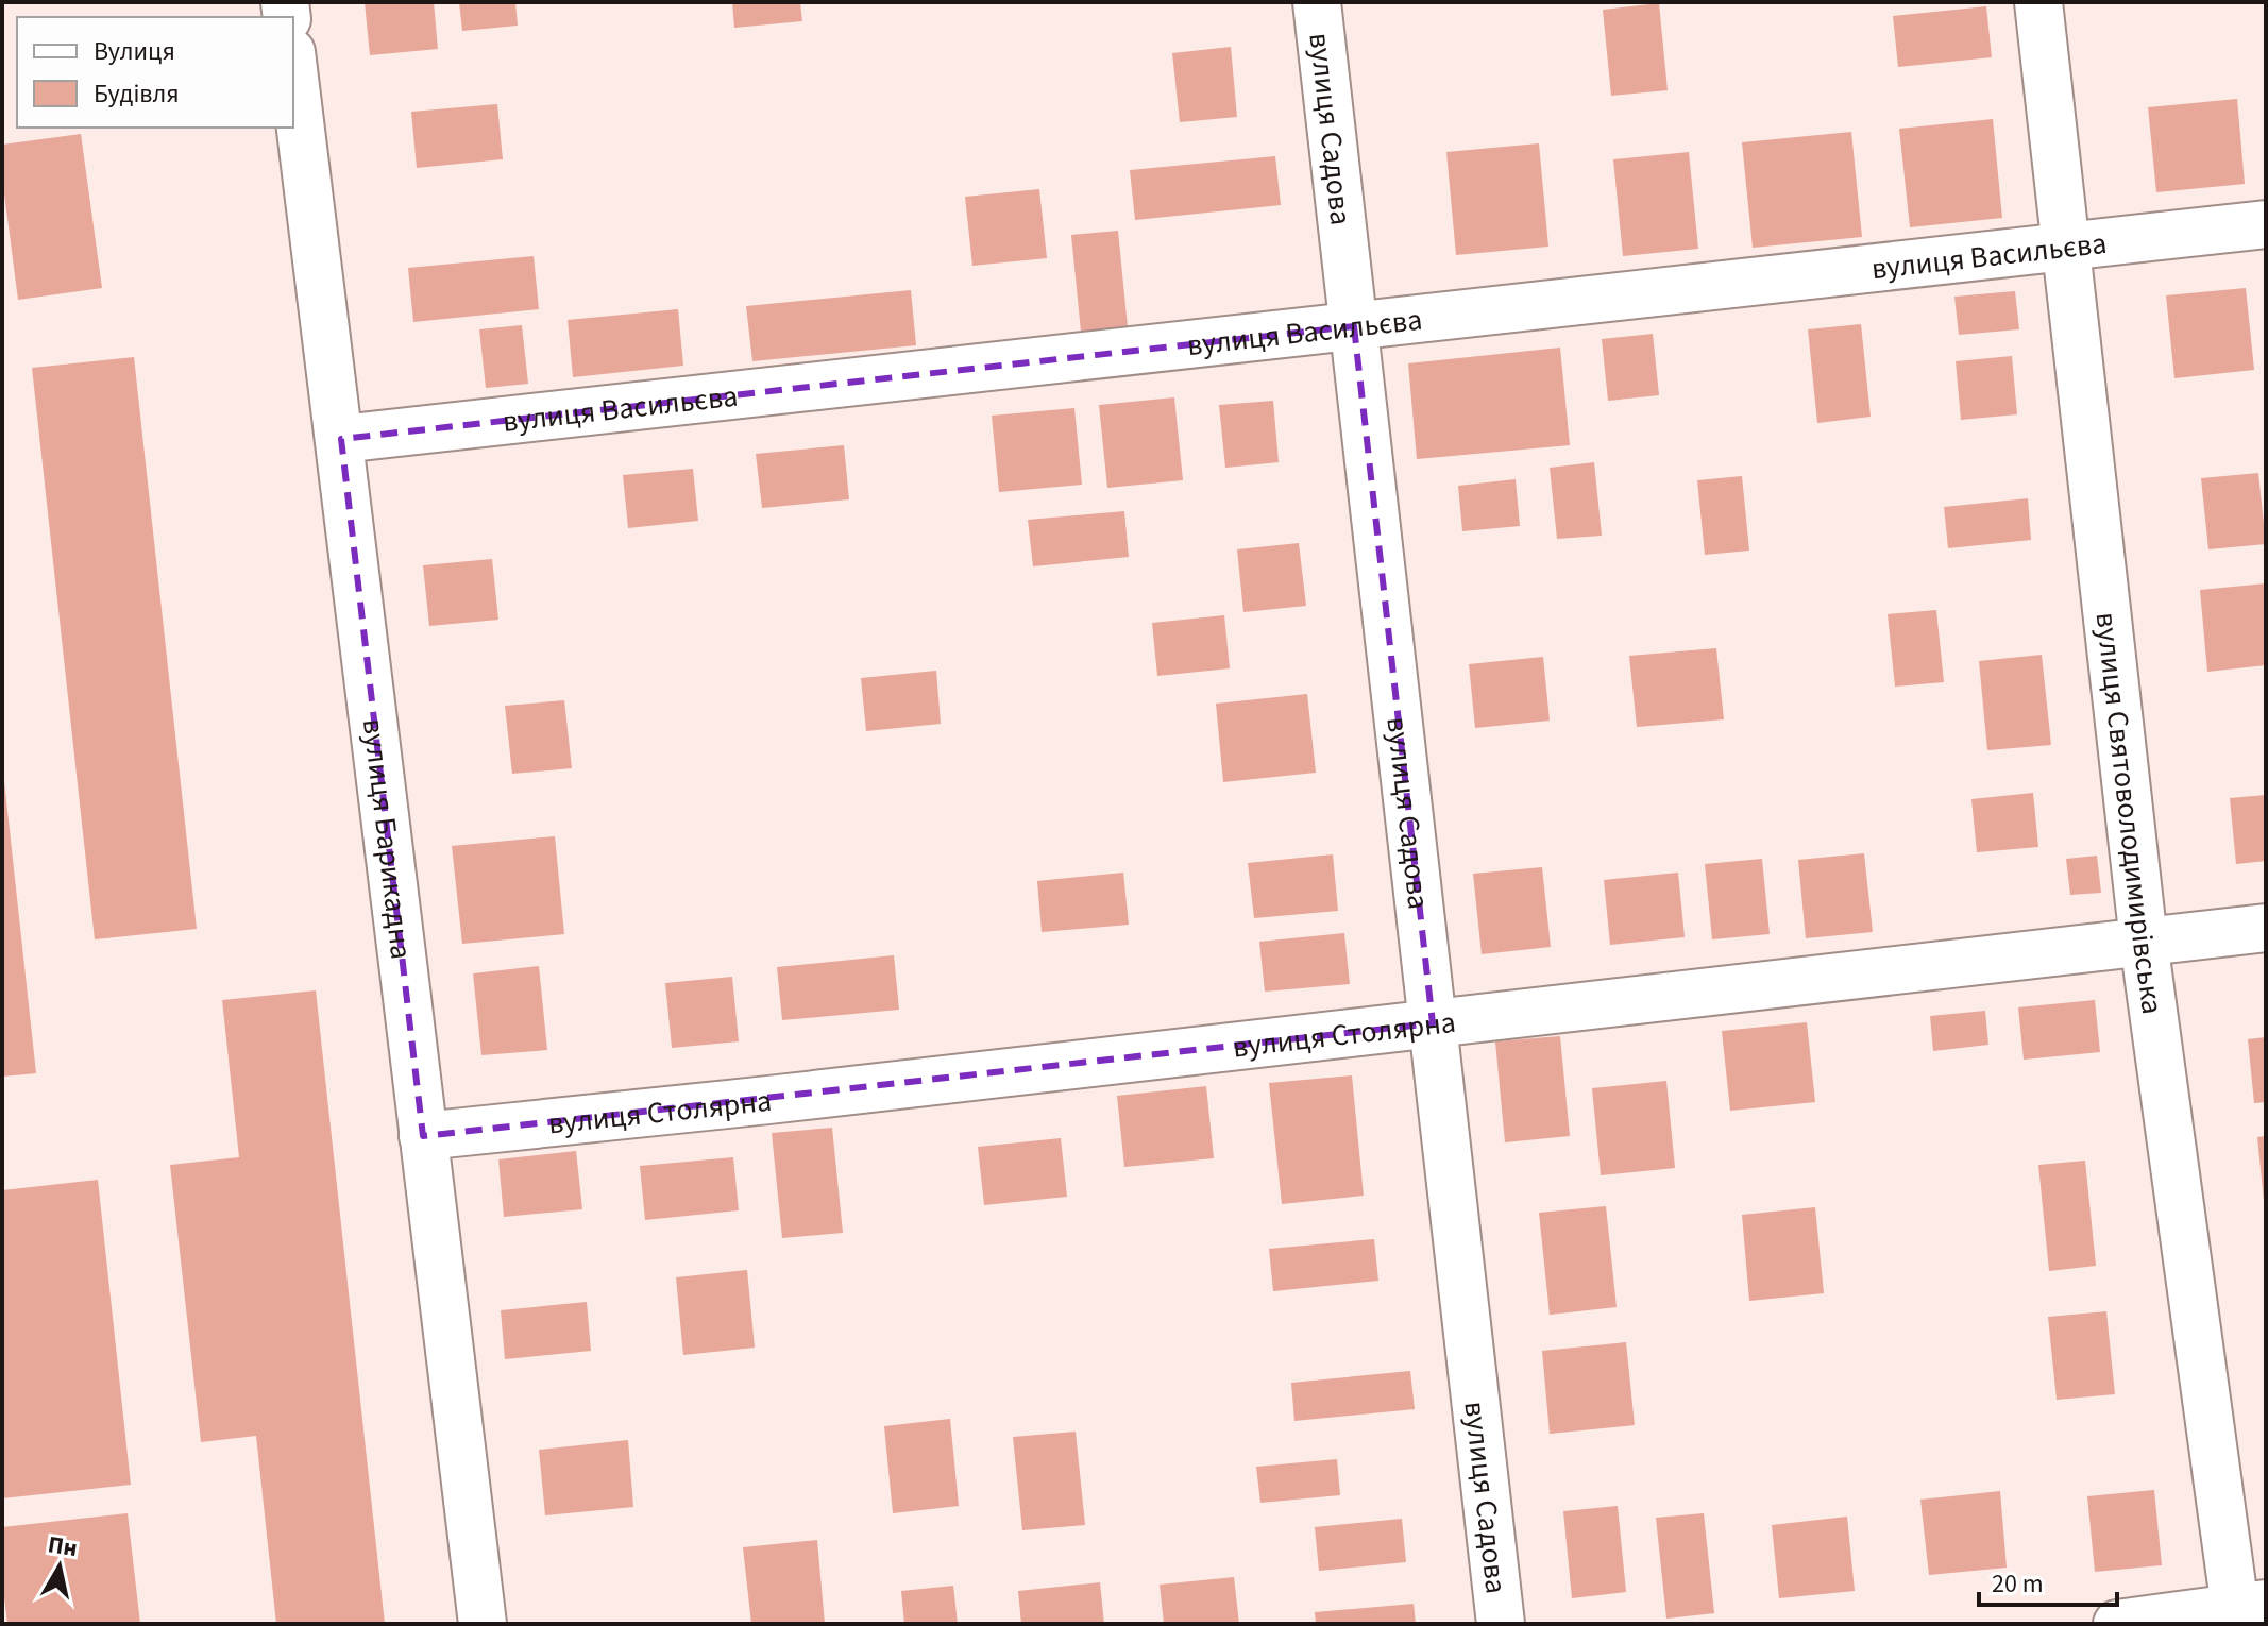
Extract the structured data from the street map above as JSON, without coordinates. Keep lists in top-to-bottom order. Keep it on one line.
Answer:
{"streets":{"street":["вулиця Садова","вулиця Васильєва","вулиця Святоволодимирівська","вулиця Барикадна","вулиця Столярна"]},"crossings":[["вулиця Садова","вулиця Васильєва"],["вулиця Садова","вулиця Столярна"],["вулиця Васильєва","вулиця Святоволодимирівська"],["вулиця Васильєва","вулиця Барикадна"],["вулиця Святоволодимирівська","вулиця Столярна"],["вулиця Барикадна","вулиця Столярна"]],"legend":["Вулиця","Будівля"],"scale_bar":"20 m","north":"top"}
